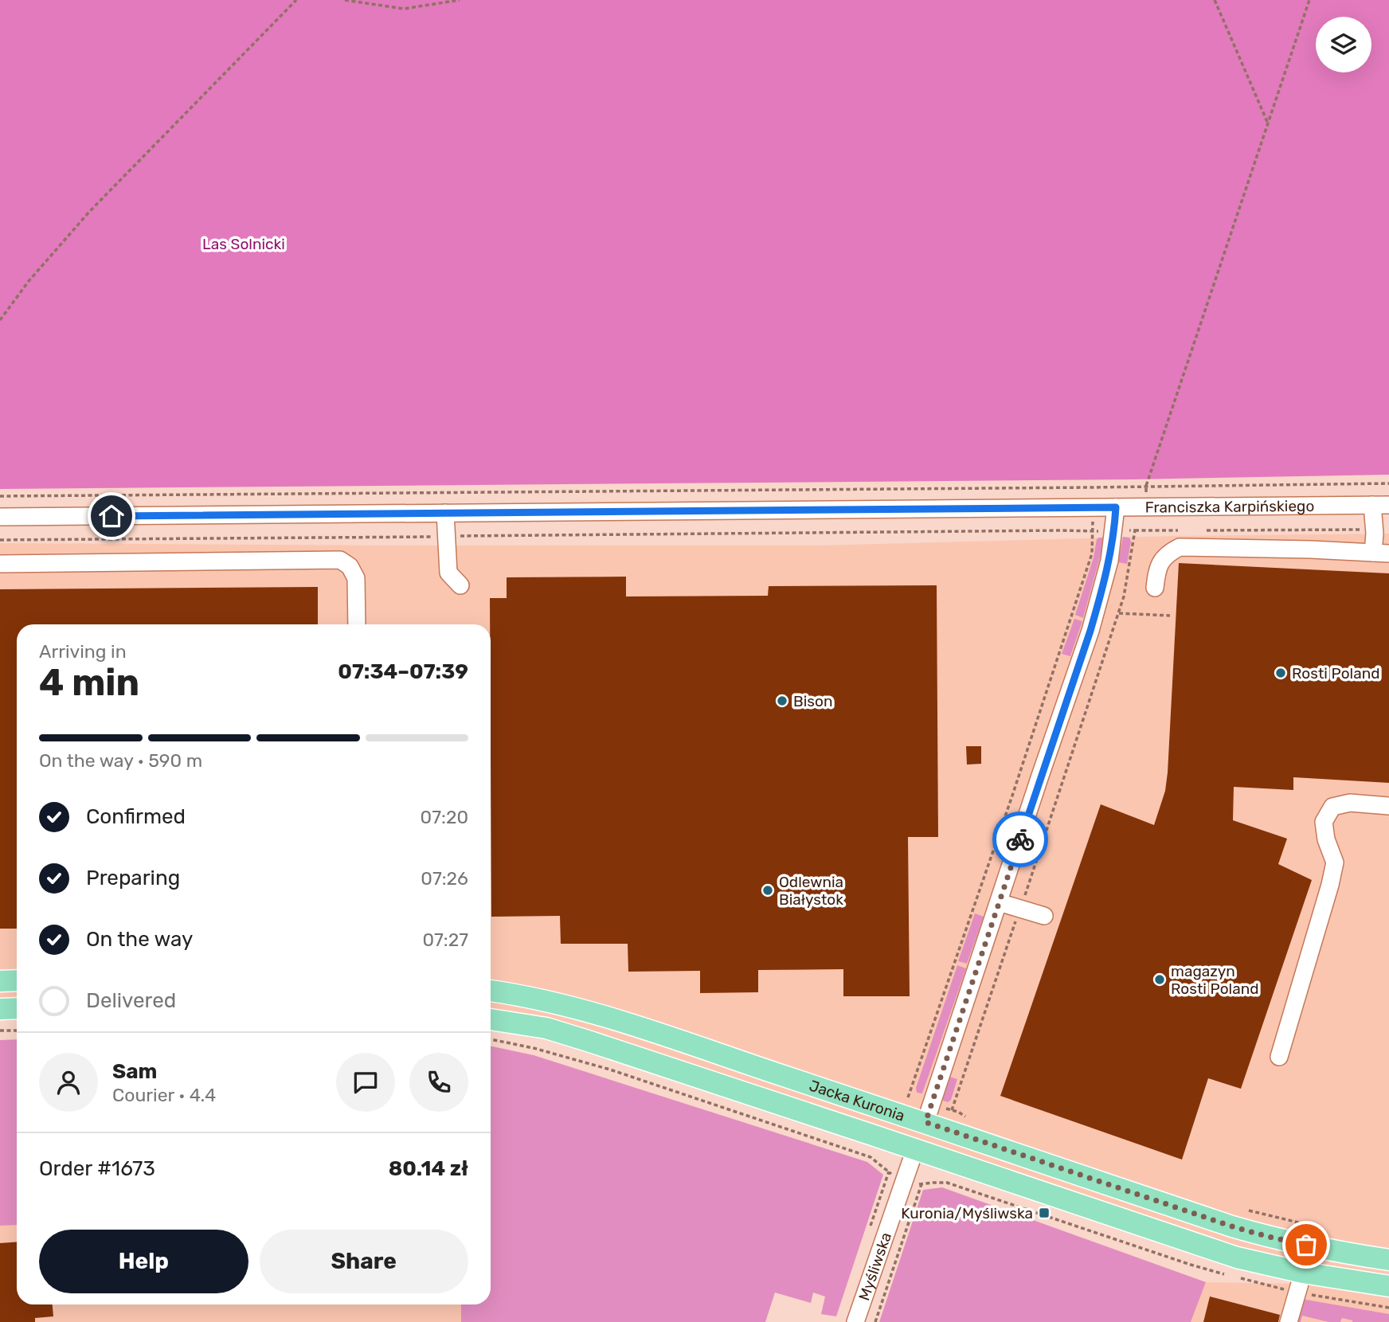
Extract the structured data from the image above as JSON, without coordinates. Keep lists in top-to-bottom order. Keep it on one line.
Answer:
{"streets":{"main road":["Jacka Kuronia"],"street":["Franciszka Karpińskiego","Myśliwska"]},"crossings":[["Jacka Kuronia","Myśliwska"]],"parks":["Las Solnicki"],"places":{"other":["Rosti Poland","Bison","Odlewnia Białystok","magazyn Rosti Poland"],"transit":["Kuronia/Myśliwska"]},"page":{"heading":["4 min","Arriving in","07:34–07:39"],"panel":["Sam","Courier · 4.4","Order #1673","80.14 zł"],"bar":"On the way · 590 m","list":[["Confirmed","07:20"],["Preparing","07:26"],["On the way","07:27"],"Delivered"],"buttons":["Help","Share"]}}
